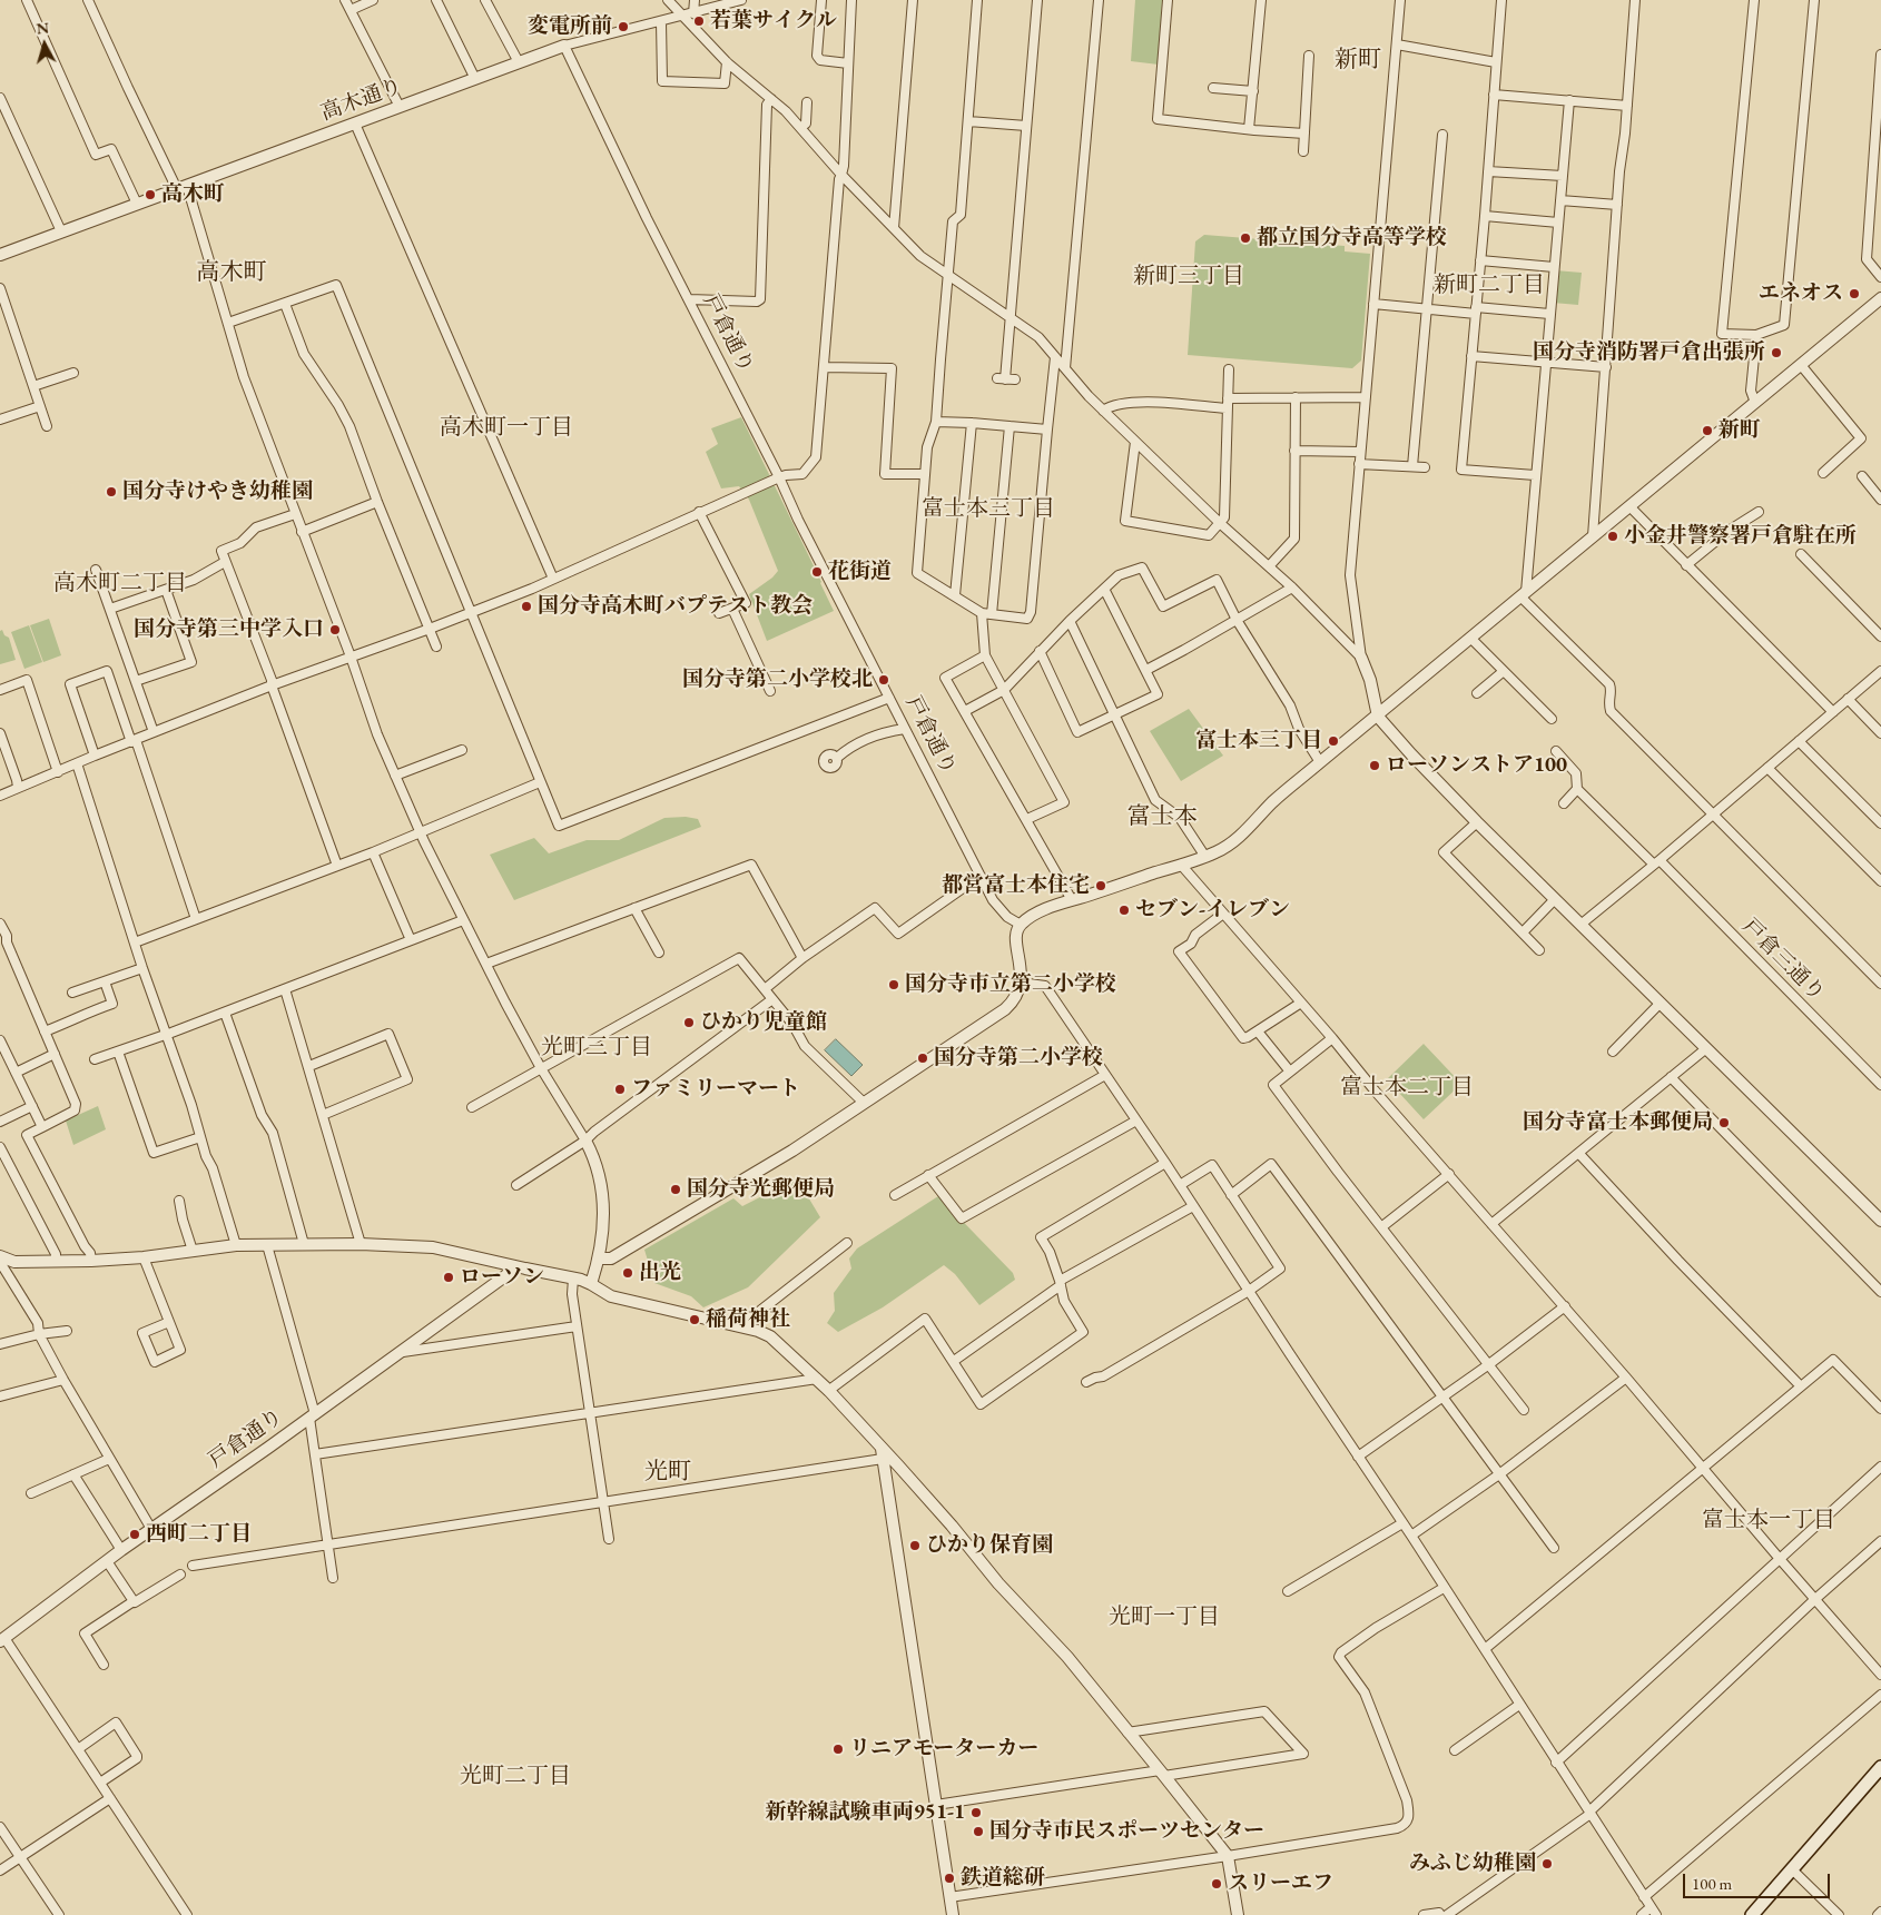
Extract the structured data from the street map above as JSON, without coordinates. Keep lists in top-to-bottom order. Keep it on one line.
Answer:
{"streets":{"street":["高木通り","戸倉通り","戸倉三通り"]},"crossings":[["高木通り","戸倉通り"]],"districts":["新町","高木町","新町三丁目","新町二丁目","高木町一丁目","富士本三丁目","高木町二丁目","富士本","光町三丁目","富士本二丁目","光町","富士本一丁目","光町一丁目","光町二丁目"],"places":["若葉サイクル","変電所前","高木町","都立国分寺高等学校","エネオス","国分寺消防署戸倉出張所","新町","国分寺けやき幼稚園","小金井警察署戸倉駐在所","花街道","国分寺高木町バプテスト教会","国分寺第三中学入口","国分寺第二小学校北","富士本三丁目","ローソンストア100","都営富士本住宅","セブン-イレブン","国分寺市立第二小学校","ひかり児童館","国分寺第二小学校","ファミリーマート","国分寺富士本郵便局","国分寺光郵便局","出光","ローソン","稲荷神社","西町二丁目","ひかり保育園","リニアモーターカー","新幹線試験車両951-1","国分寺市民スポーツセンター","みふじ幼稚園","鉄道総研","スリーエフ"],"scale_bar":"100 m","north":"top"}
